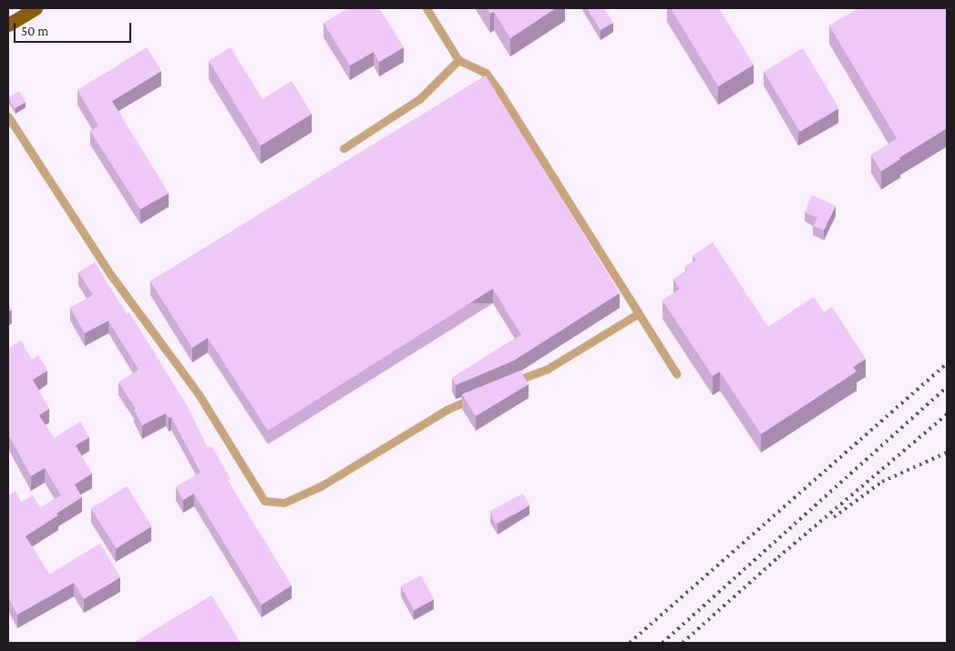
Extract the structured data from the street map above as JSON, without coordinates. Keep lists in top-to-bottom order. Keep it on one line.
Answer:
{"scale_bar":"50 m"}
